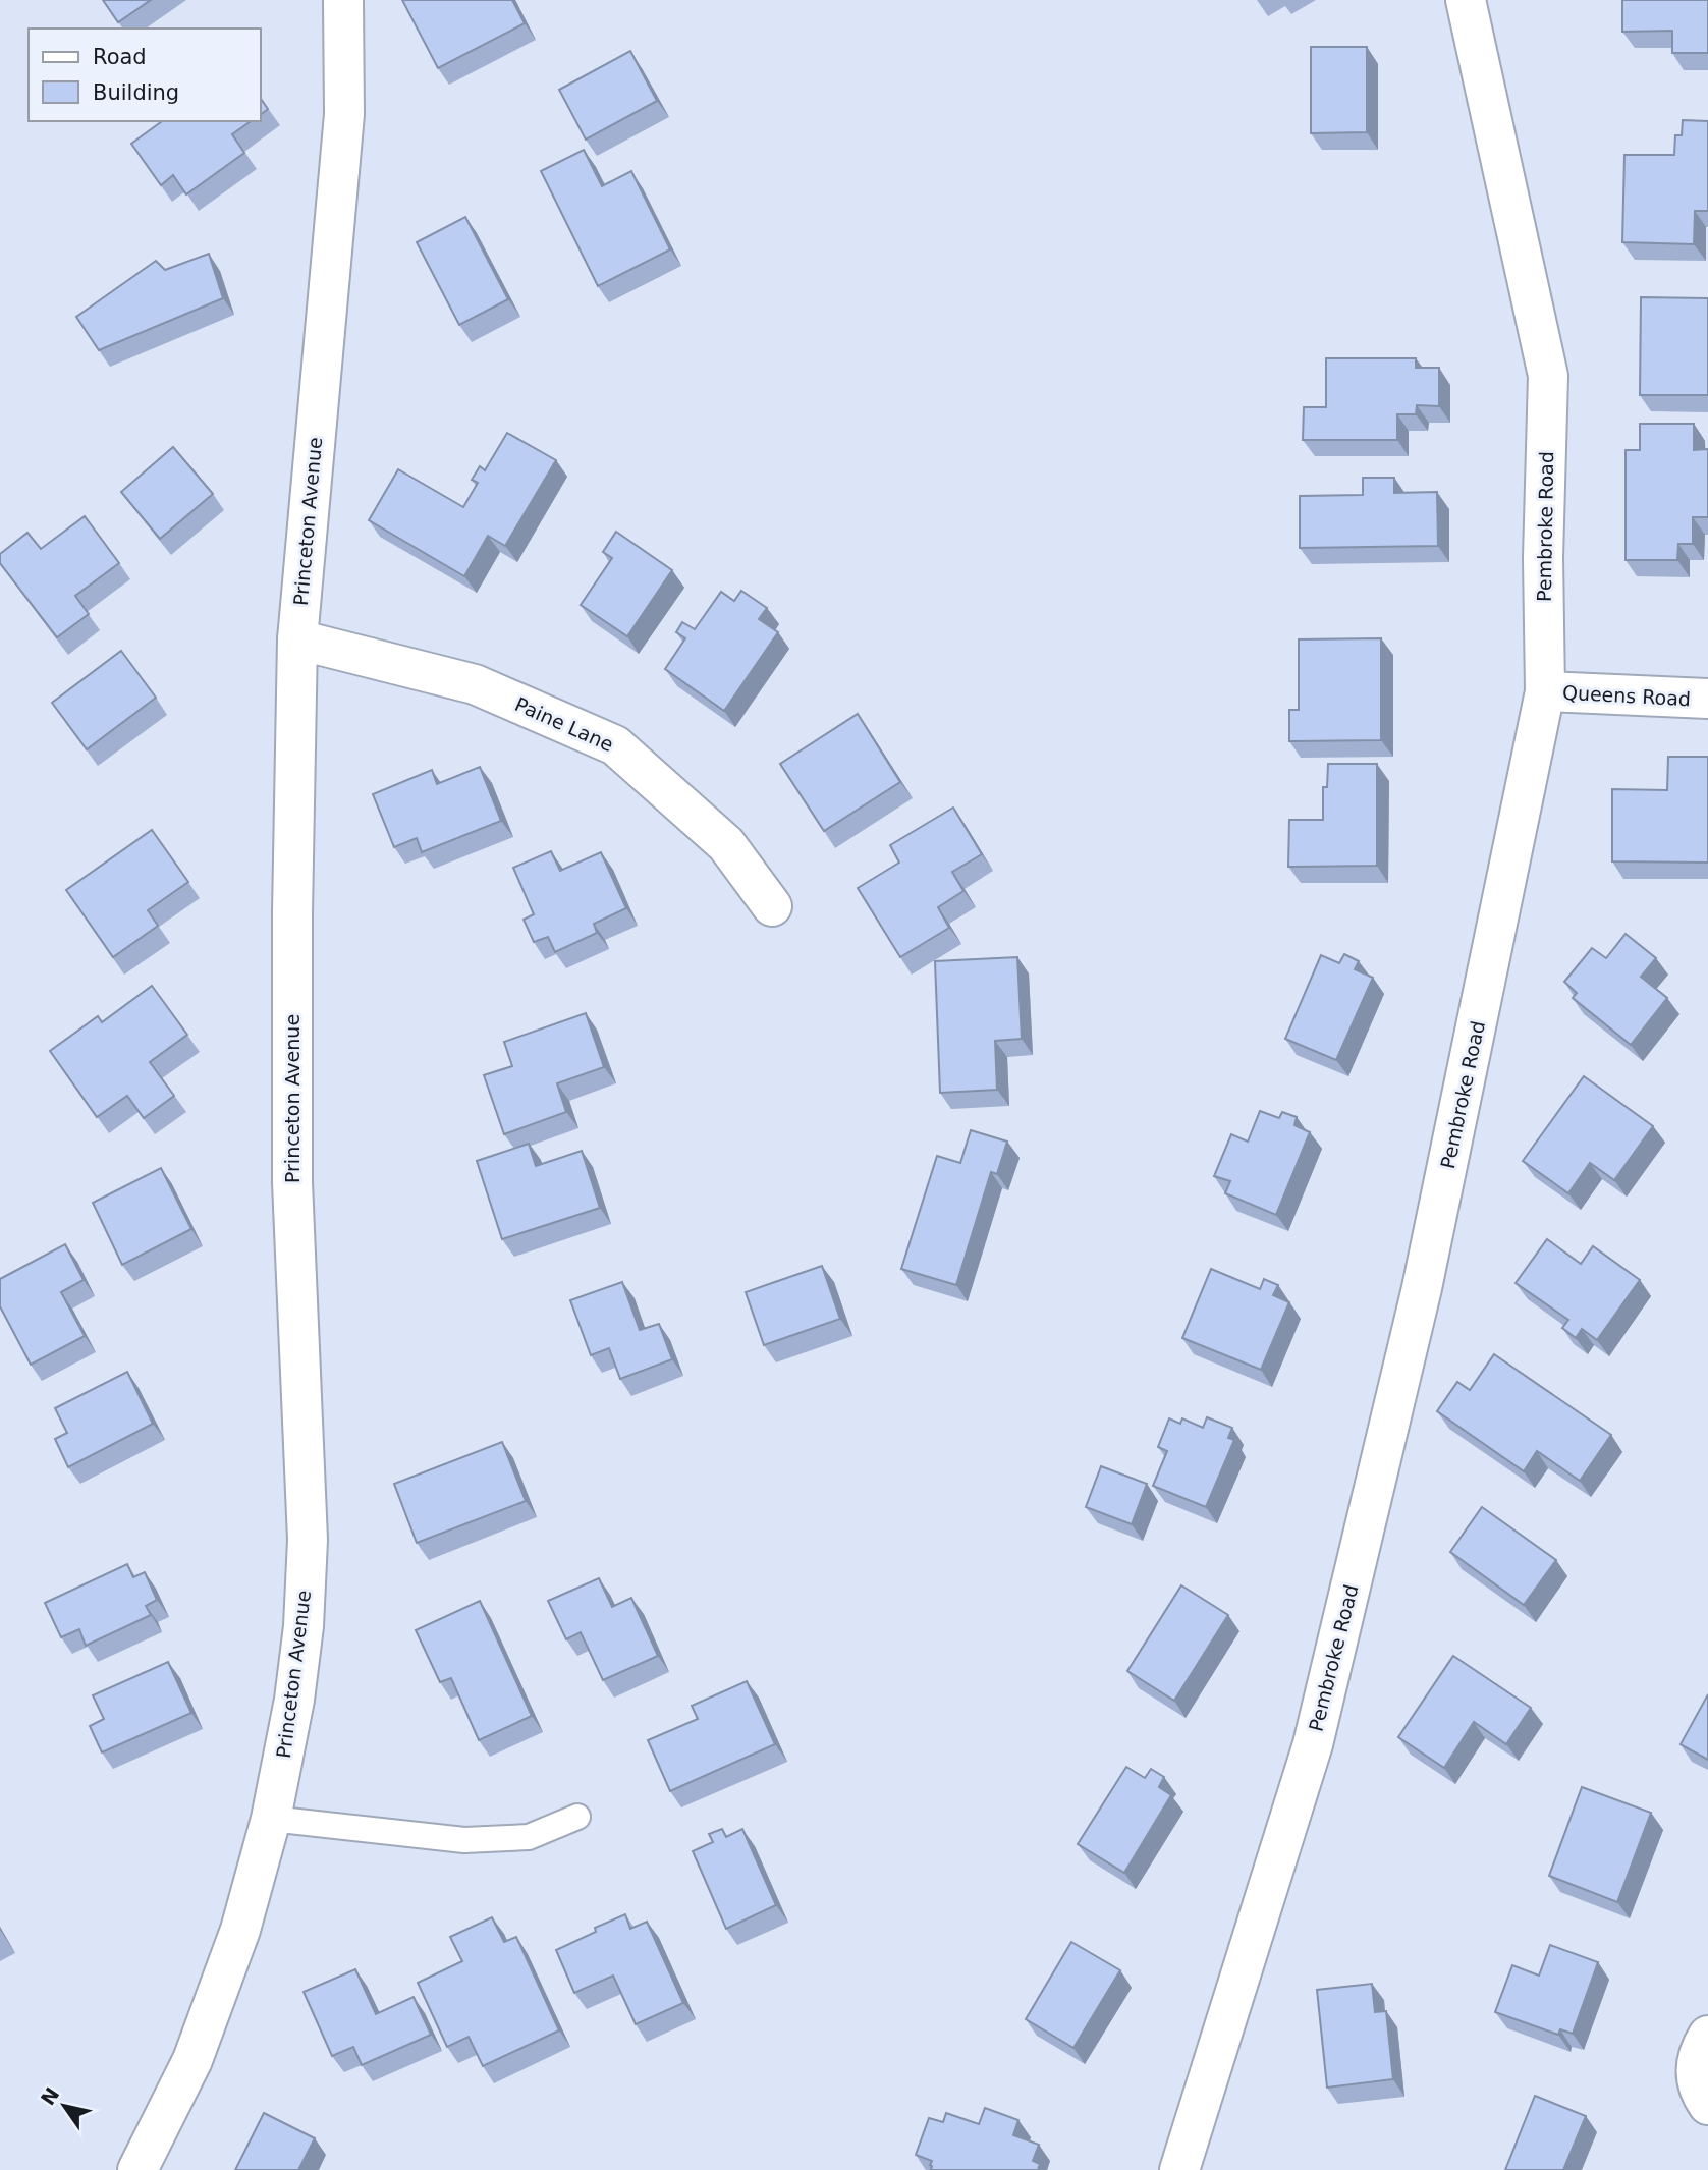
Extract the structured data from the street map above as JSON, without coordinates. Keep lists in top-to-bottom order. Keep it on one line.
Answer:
{"streets":{"street":["Princeton Avenue","Pembroke Road","Queens Road","Paine Lane"]},"crossings":[["Princeton Avenue","Paine Lane"],["Pembroke Road","Queens Road"]],"legend":["Road","Building"],"north":"top left"}
